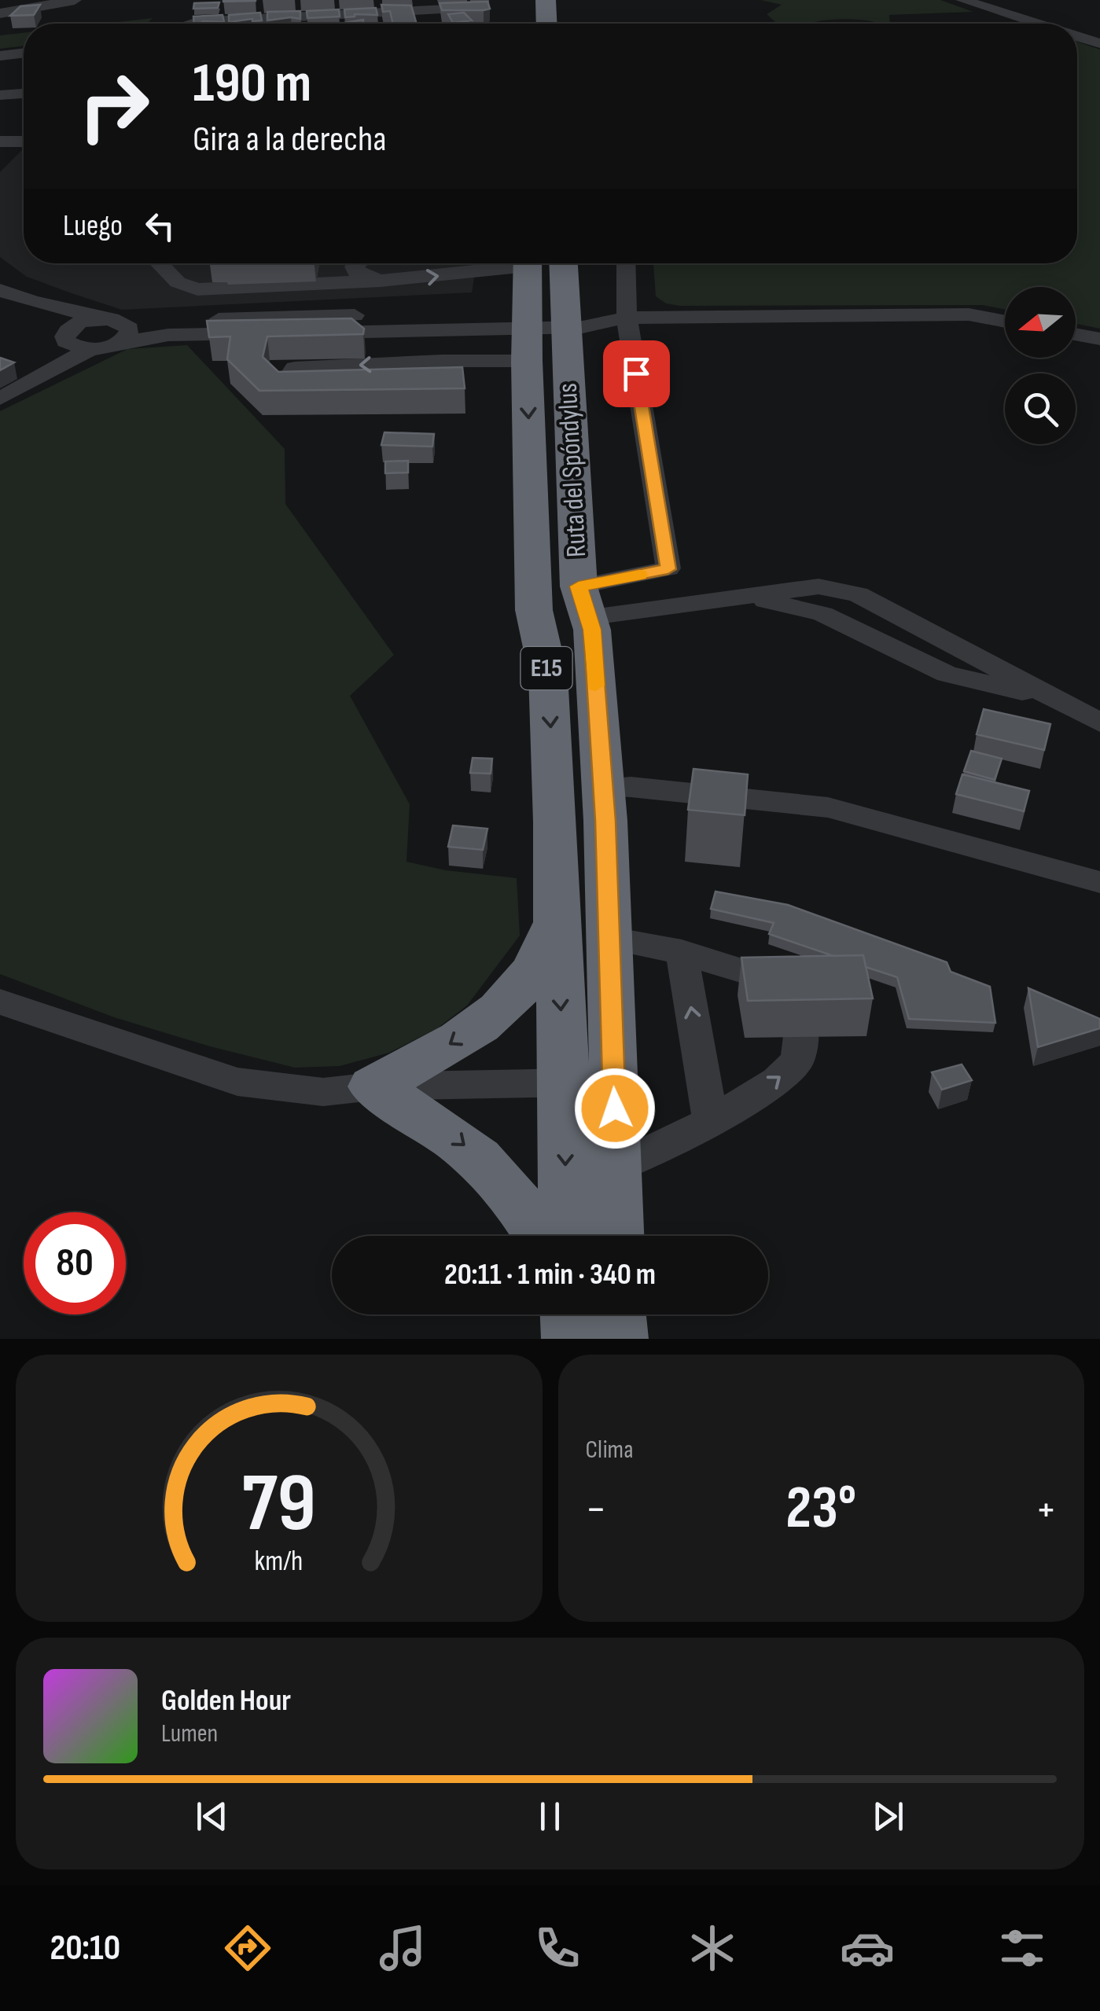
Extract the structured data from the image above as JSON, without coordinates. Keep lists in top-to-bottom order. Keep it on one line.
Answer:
{"streets":{"highway":["Ruta del Spóndylus","E15"]},"north":"left","page":{"turn":["190 m","Gira a la derecha"],"then":"Luego","limit":"80","trip":"20:11 · 1 min · 340 m","tile":"Clima","heat":["−","23°","+"],"song":["Golden Hour","Lumen"],"tabs":"20:10","gauge":["79","km/h"]}}
